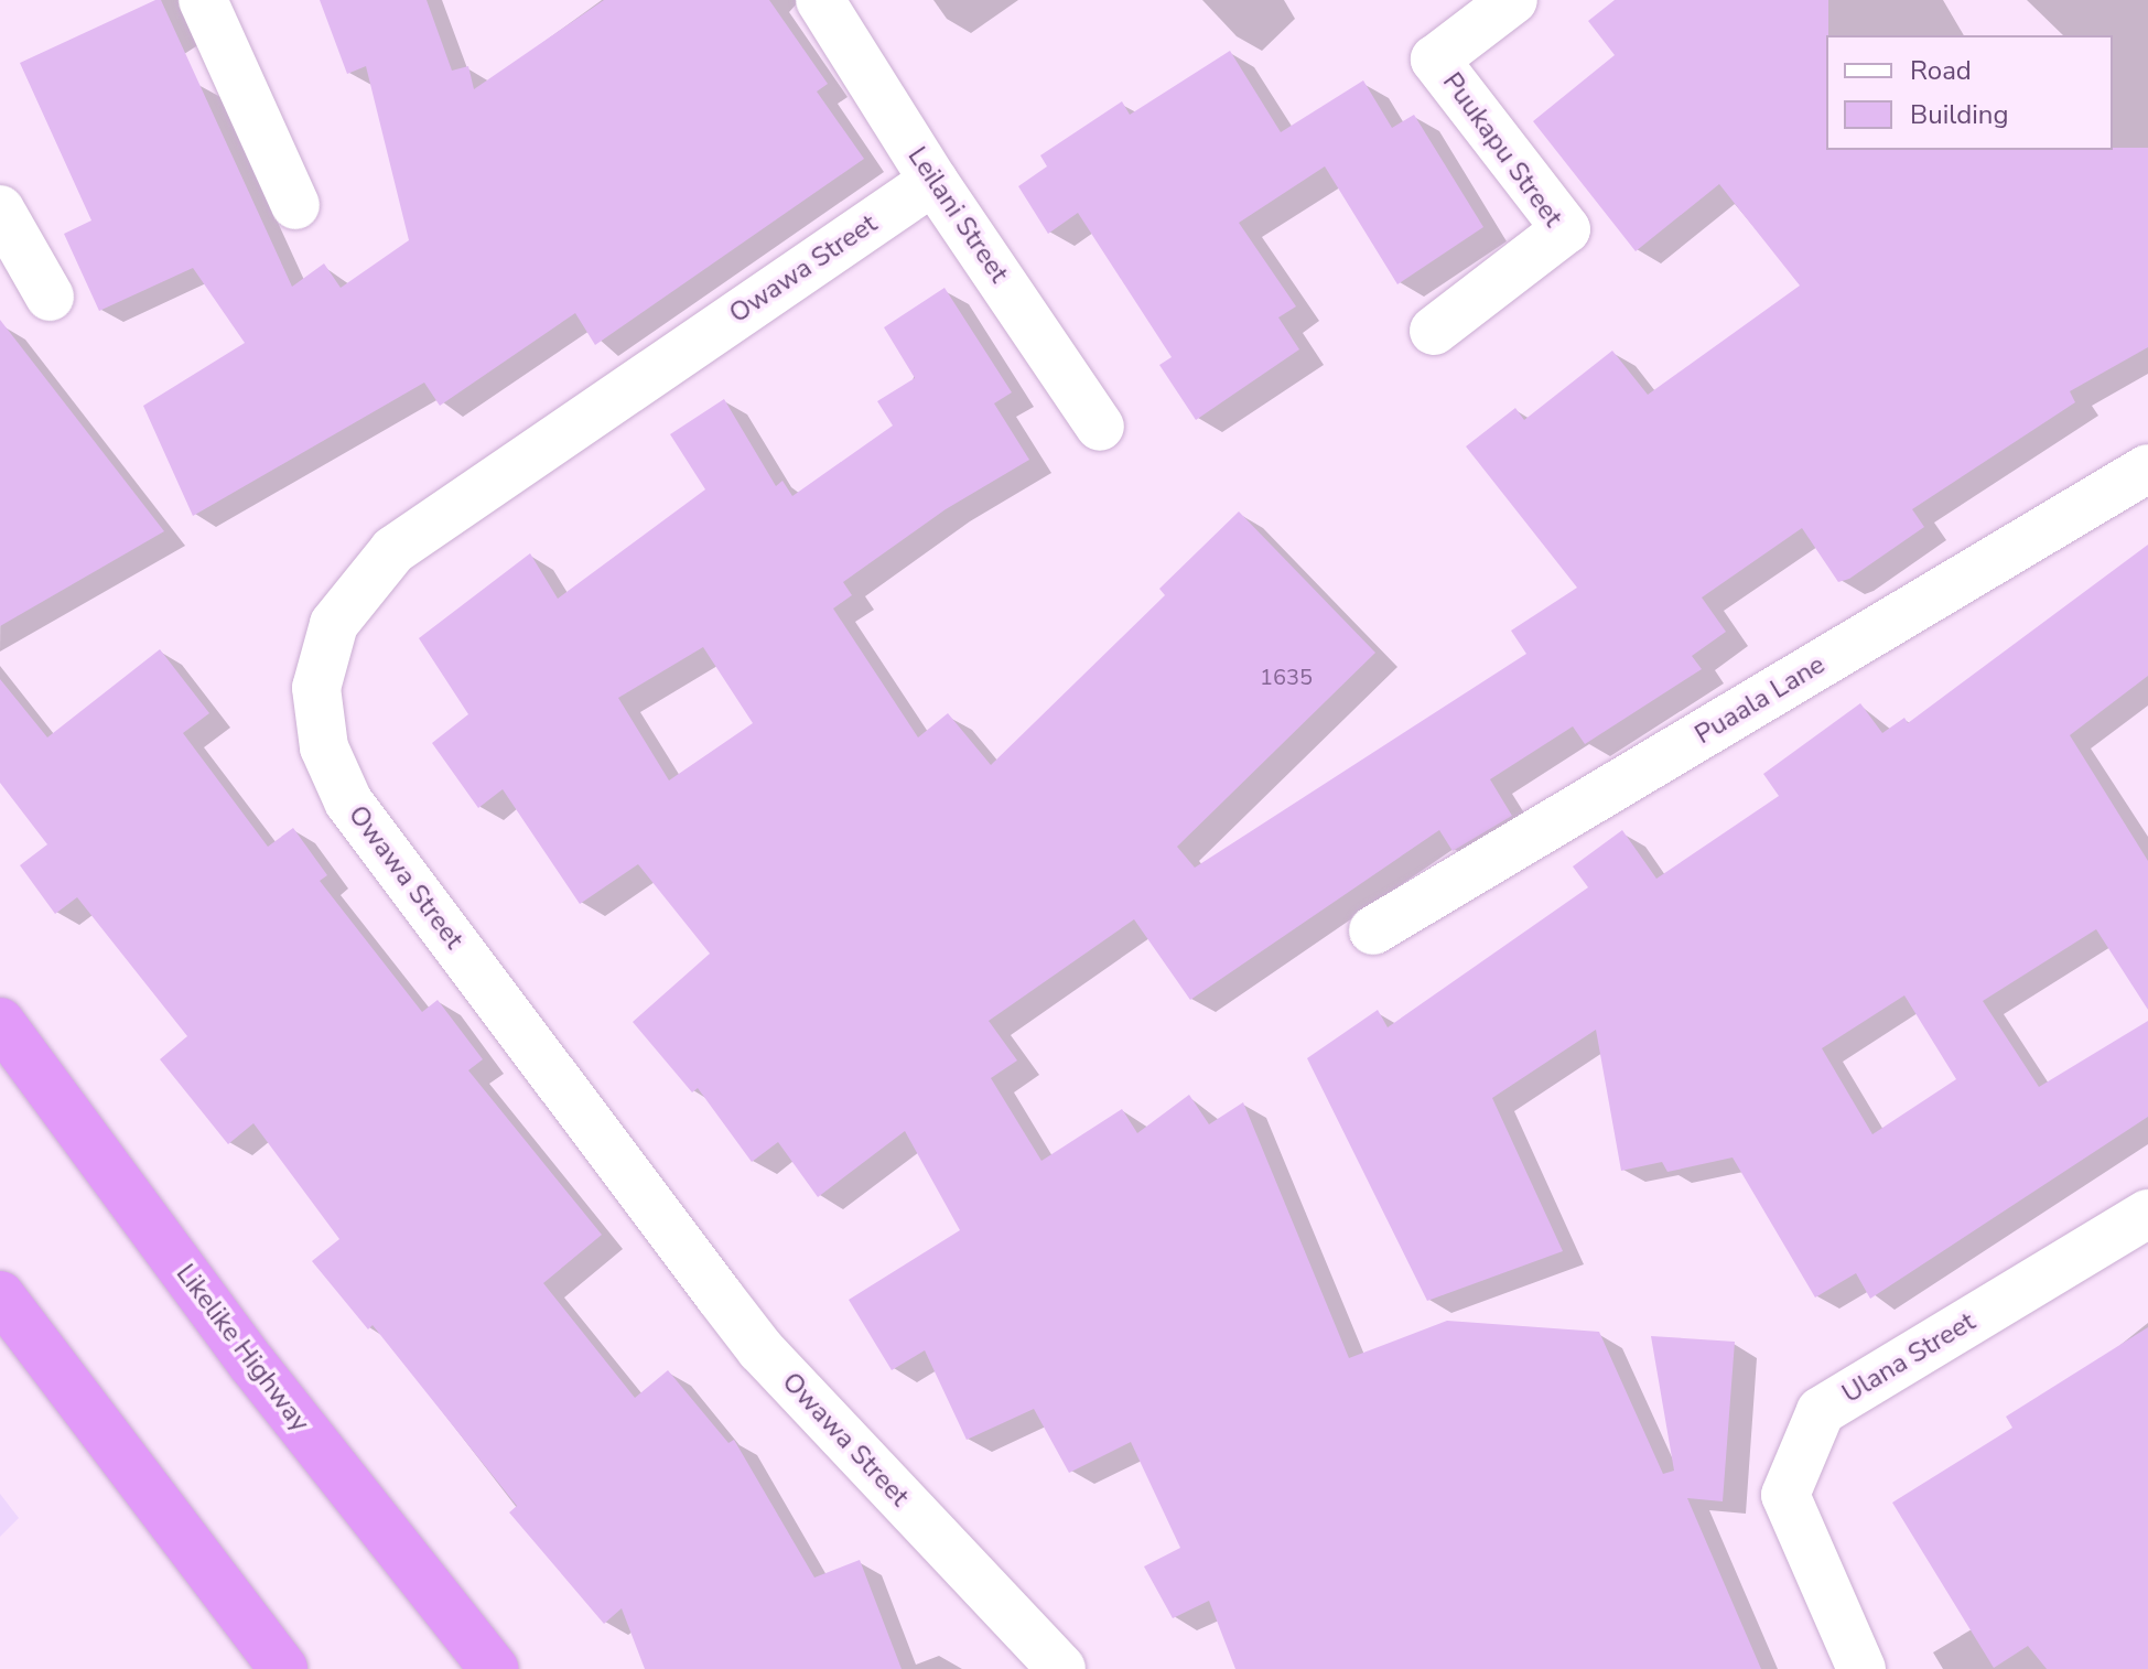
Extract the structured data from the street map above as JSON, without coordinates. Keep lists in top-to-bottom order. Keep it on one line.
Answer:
{"streets":{"highway":["Likelike Highway"],"street":["Puukapu Street","Leilani Street","Owawa Street","Puaala Lane","Ulana Street"]},"crossings":[["Leilani Street","Owawa Street"]],"house_numbers":["1635"],"legend":["Road","Building"]}
